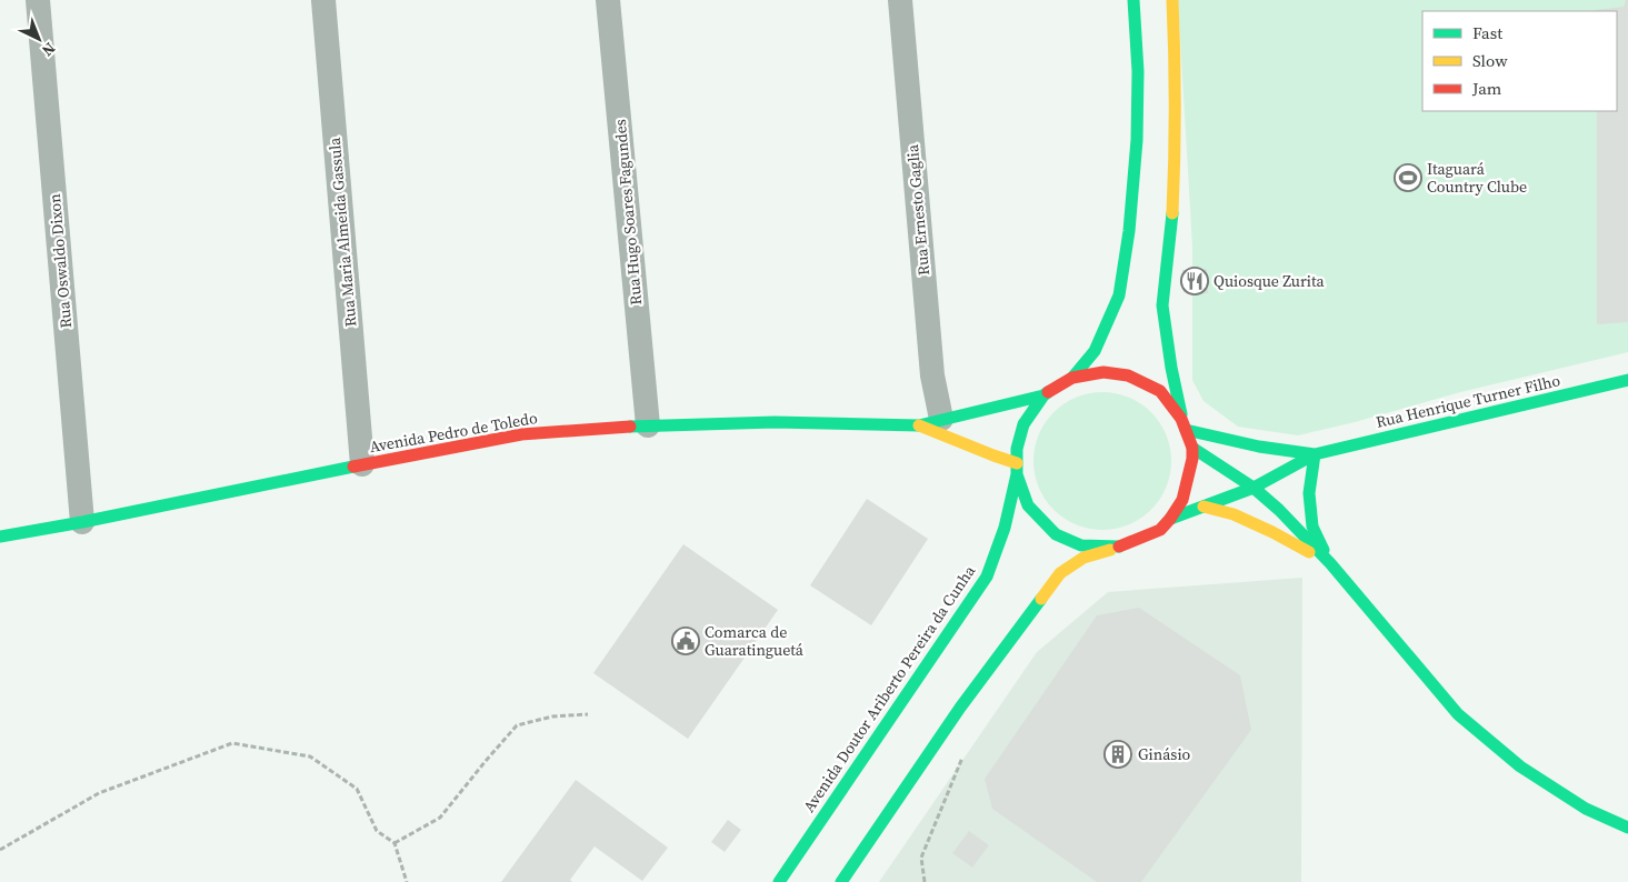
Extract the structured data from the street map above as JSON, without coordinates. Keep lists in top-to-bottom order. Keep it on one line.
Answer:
{"streets":{"main road":["Rua Henrique Turner Filho","Avenida Pedro de Toledo","Avenida Doutor Ariberto Pereira da Cunha"],"street":["Rua Ernesto Gaglia","Rua Hugo Soares Fagundes","Rua Maria Almeida Gassula","Rua Oswaldo Dixon"]},"crossings":[["Rua Ernesto Gaglia","Avenida Pedro de Toledo"],["Rua Hugo Soares Fagundes","Avenida Pedro de Toledo"],["Rua Maria Almeida Gassula","Avenida Pedro de Toledo"],["Rua Oswaldo Dixon","Avenida Pedro de Toledo"],["Rua Henrique Turner Filho","Avenida Pedro de Toledo"],["Rua Henrique Turner Filho","Avenida Doutor Ariberto Pereira da Cunha"],["Avenida Pedro de Toledo","Avenida Doutor Ariberto Pereira da Cunha"]],"places":{"sports":["Itaguará Country Clube"],"restaurant":["Quiosque Zurita"],"public building":["Comarca de Guaratinguetá"],"building":["Ginásio"]},"legend":["Fast","Slow","Jam"],"north":"bottom right"}
